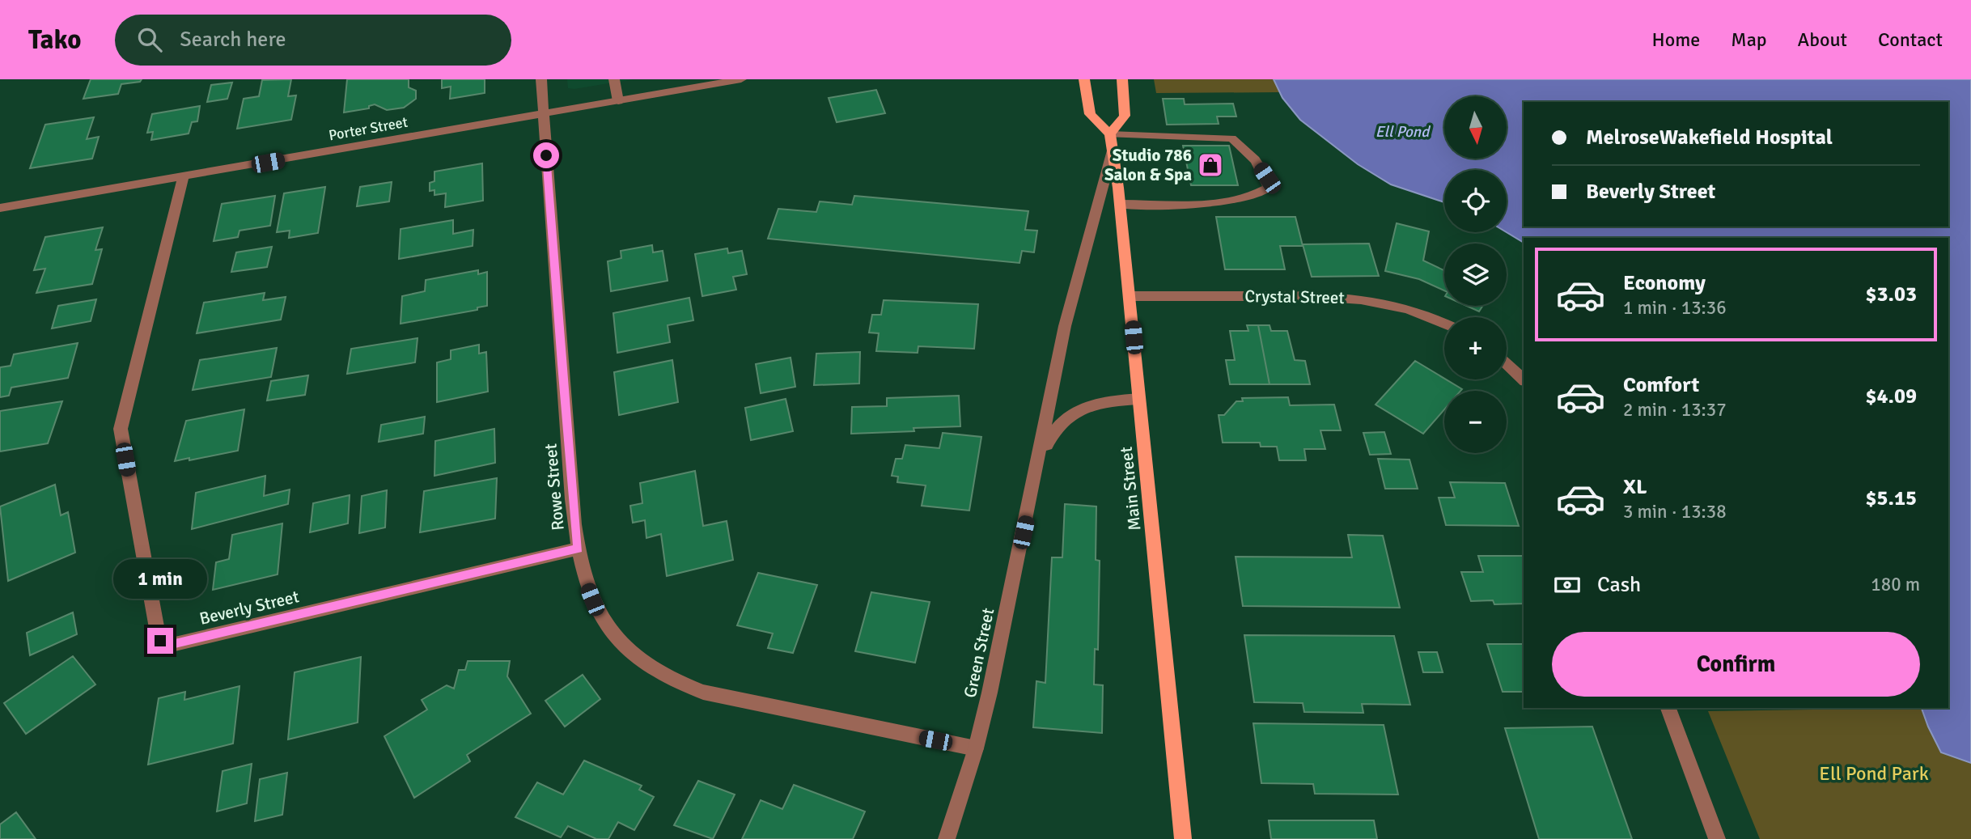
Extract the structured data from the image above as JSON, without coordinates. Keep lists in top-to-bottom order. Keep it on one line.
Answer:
{"streets":{"main road":["Main Street"],"street":["Porter Street","Crystal Street","Rowe Street","Beverly Street","Green Street"]},"crossings":[["Porter Street","Rowe Street"],["Porter Street","Beverly Street"],["Crystal Street","Main Street"],["Rowe Street","Beverly Street"],["Rowe Street","Green Street"],["Main Street","Green Street"]],"water":["Ell Pond"],"parks":["Ell Pond Park"],"places":{"shop":["Studio 786 Salon & Spa"]},"north":"bottom","page":{"header":"Tako","search":"Search here","nav":["Home","Map","About","Contact"],"map_buttons":["+","−"],"banner":["MelroseWakefield Hospital","Beverly Street"],"list":[{"name":"Economy","note":"1 min · 13:36","value":"$3.03"},{"name":"Comfort","note":"2 min · 13:37","value":"$4.09"},{"name":"XL","note":"3 min · 13:38","value":"$5.15"}],"pay":["Cash","180 m"],"bubble":"1 min","buttons":"Confirm"}}
